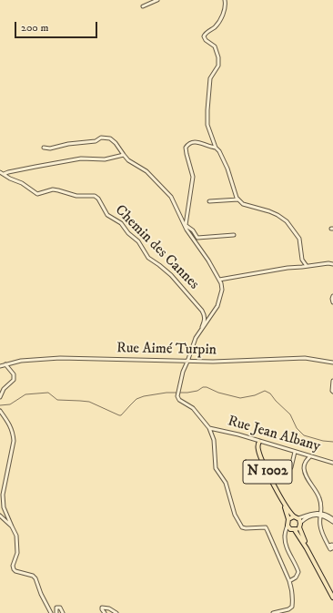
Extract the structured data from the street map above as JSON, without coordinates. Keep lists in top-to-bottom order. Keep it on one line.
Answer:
{"streets":{"main road":["N 1002"],"street":["Chemin des Cannes","Rue Aimé Turpin","Rue Jean Albany"]},"crossings":[["Rue Jean Albany","N 1002"]],"scale_bar":"200 m"}
